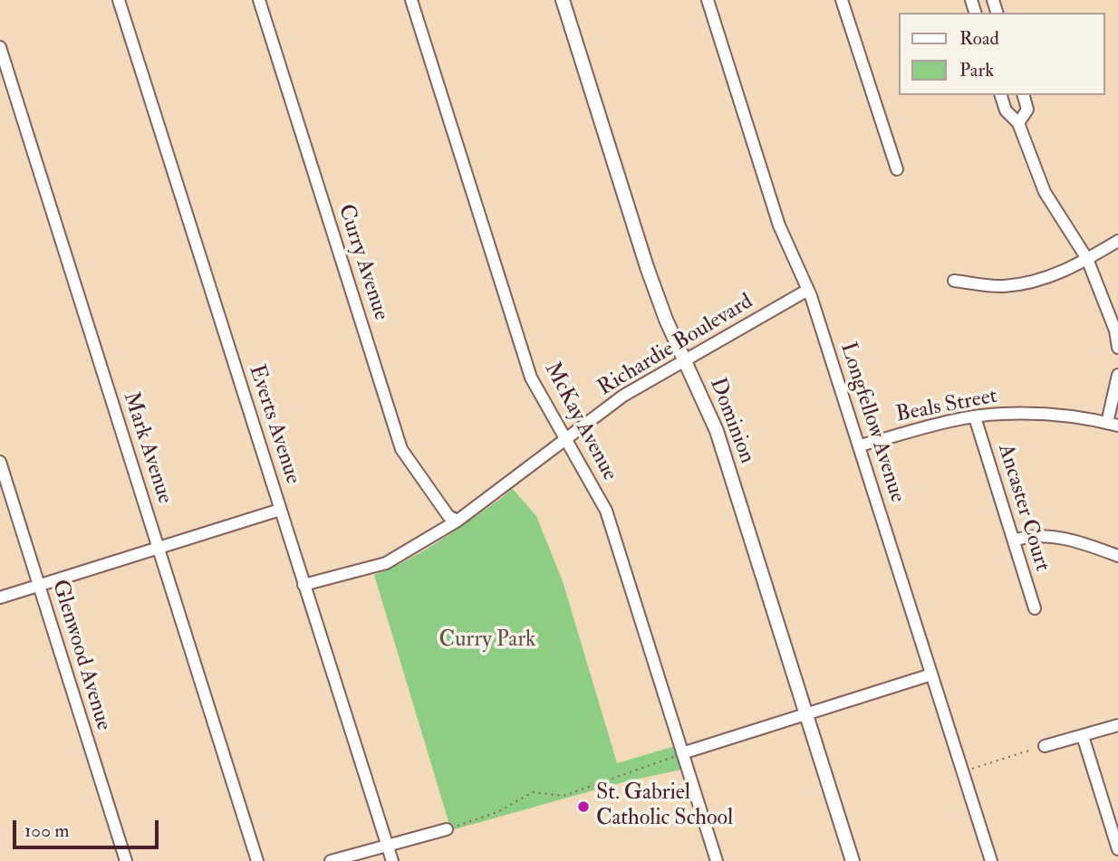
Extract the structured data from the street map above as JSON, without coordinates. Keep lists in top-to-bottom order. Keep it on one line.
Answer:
{"streets":{"street":["Curry Avenue","Richardie Boulevard","Beals Street","Dominion","McKay Avenue","Longfellow Avenue","Everts Avenue","Mark Avenue","Ancaster Court","Glenwood Avenue"]},"crossings":[["Curry Avenue","Richardie Boulevard"],["Richardie Boulevard","Dominion"],["Richardie Boulevard","McKay Avenue"],["Richardie Boulevard","Longfellow Avenue"],["Richardie Boulevard","Everts Avenue"],["Beals Street","Longfellow Avenue"],["Beals Street","Ancaster Court"]],"parks":["Curry Park"],"places":["St. Gabriel Catholic School"],"legend":["Road","Park"],"scale_bar":"100 m"}
